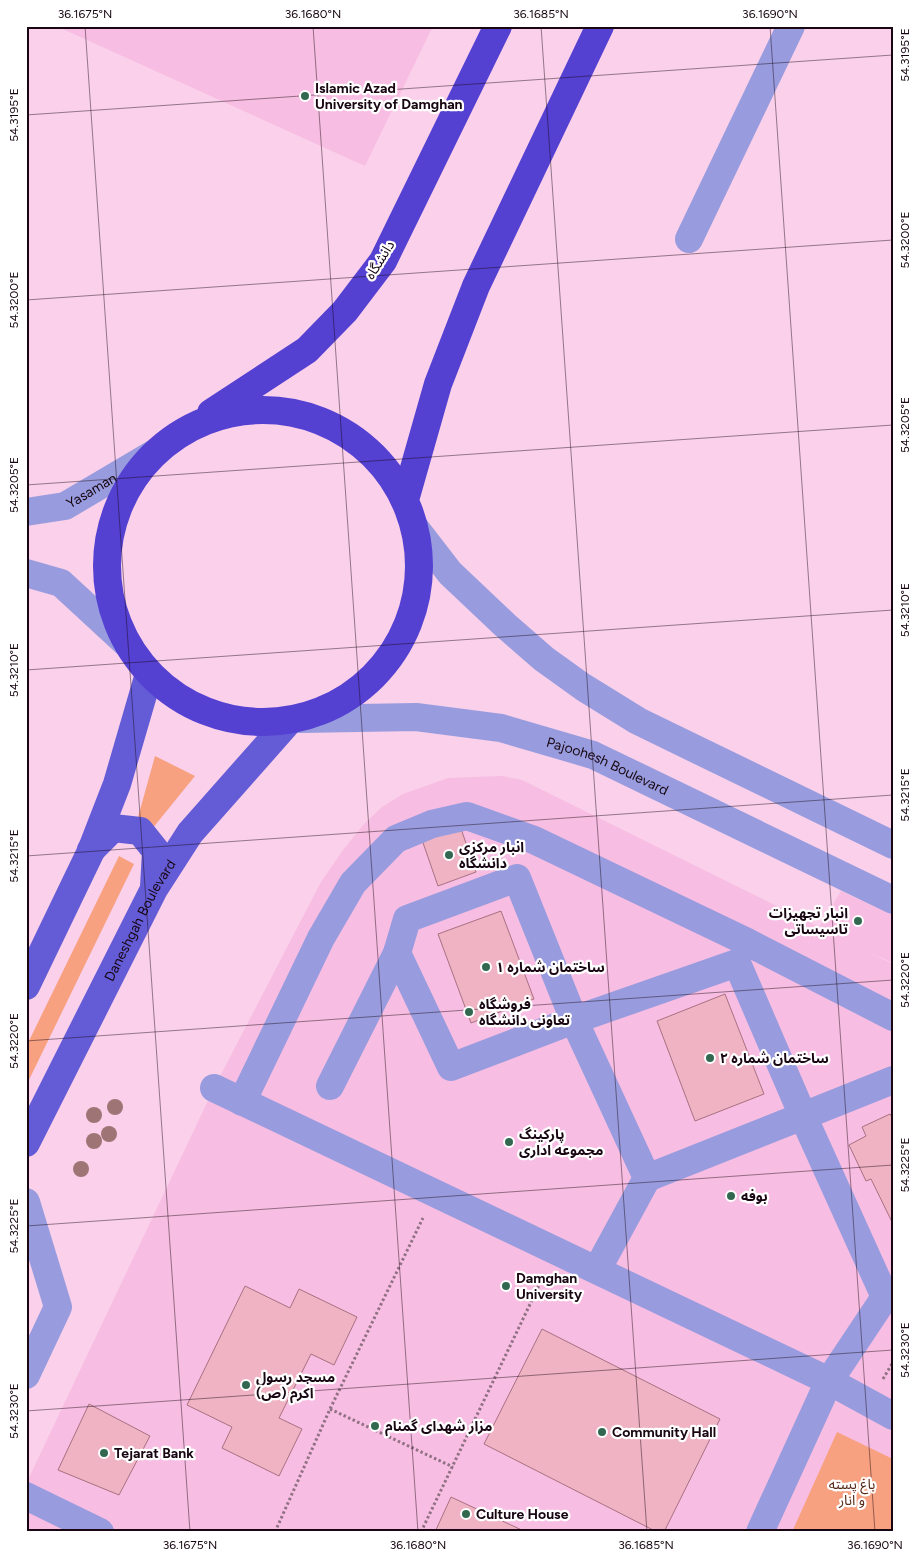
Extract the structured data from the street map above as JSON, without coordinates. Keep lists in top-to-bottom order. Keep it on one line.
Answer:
{"streets":{"highway":["دانشگاه"],"main road":["Daneshgah Boulevard"],"street":["Yasaman","Pajoohesh Boulevard"]},"crossings":[["Pajoohesh Boulevard","Daneshgah Boulevard"]],"parks":["باغ پسته و انار"],"places":["Islamic Azad University of Damghan","انبار مرکزی دانشگاه","انبار تجهیزات تاسیساتی","ساختمان شماره ۱","فروشگاه تعاونی دانشگاه","ساختمان شماره ۲","پارکینگ مجموعه اداری","بوفه","Damghan University","مسجد رسول اکرم (ص)","مزار شهدای گمنام","Community Hall","Tejarat Bank","Culture House"],"coordinates":["36.1675°N","36.1680°N","36.1685°N","36.1690°N","54.3195°E","54.3200°E","54.3205°E","54.3210°E","54.3215°E","54.3220°E","54.3225°E","54.3230°E"]}
